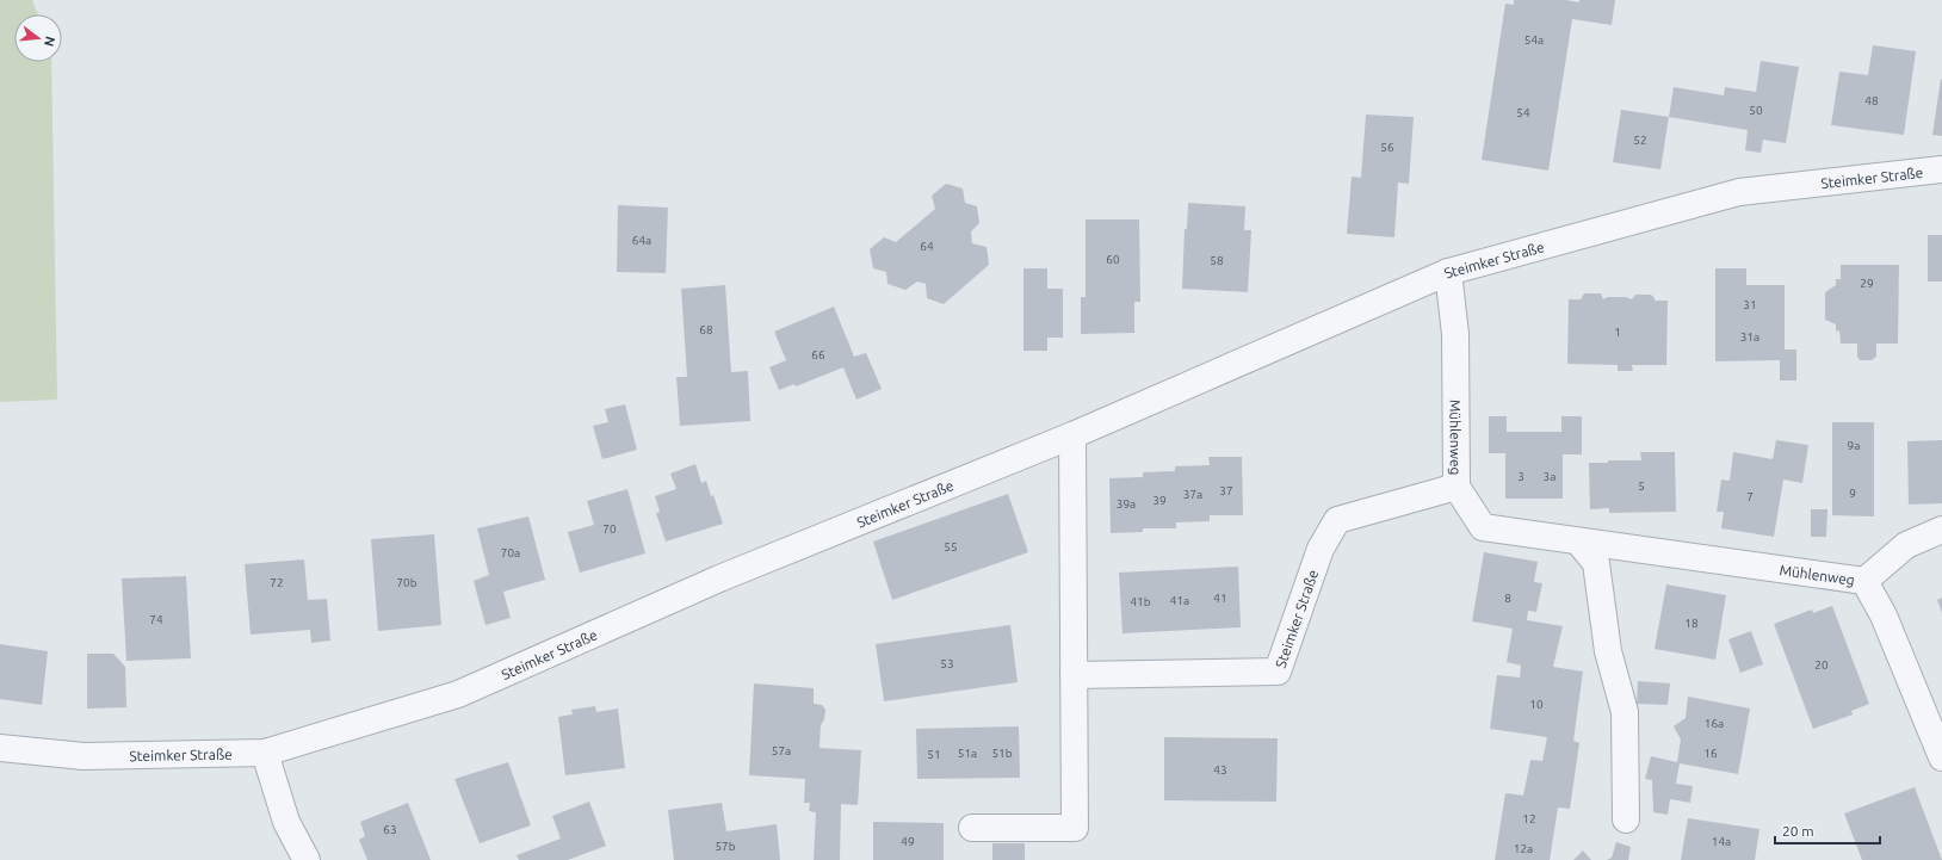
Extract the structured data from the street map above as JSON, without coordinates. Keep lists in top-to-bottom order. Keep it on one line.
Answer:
{"streets":{"street":["Steimker Straße","Mühlenweg"]},"crossings":[["Steimker Straße","Mühlenweg"]],"house_numbers":["54a","48","50","54","52","56","64a","64","60","58","29","31","68","1","31a","66","9a","3","3a","5","37","9","37a","7","39","39a","70","55","70a","72","70b","41","8","41a","41b","74","18","53","20","10","16a","57a","51a","51b","16","51","43","12","63","49","14a","57b","12a"],"scale_bar":"20 m","north":"right"}
